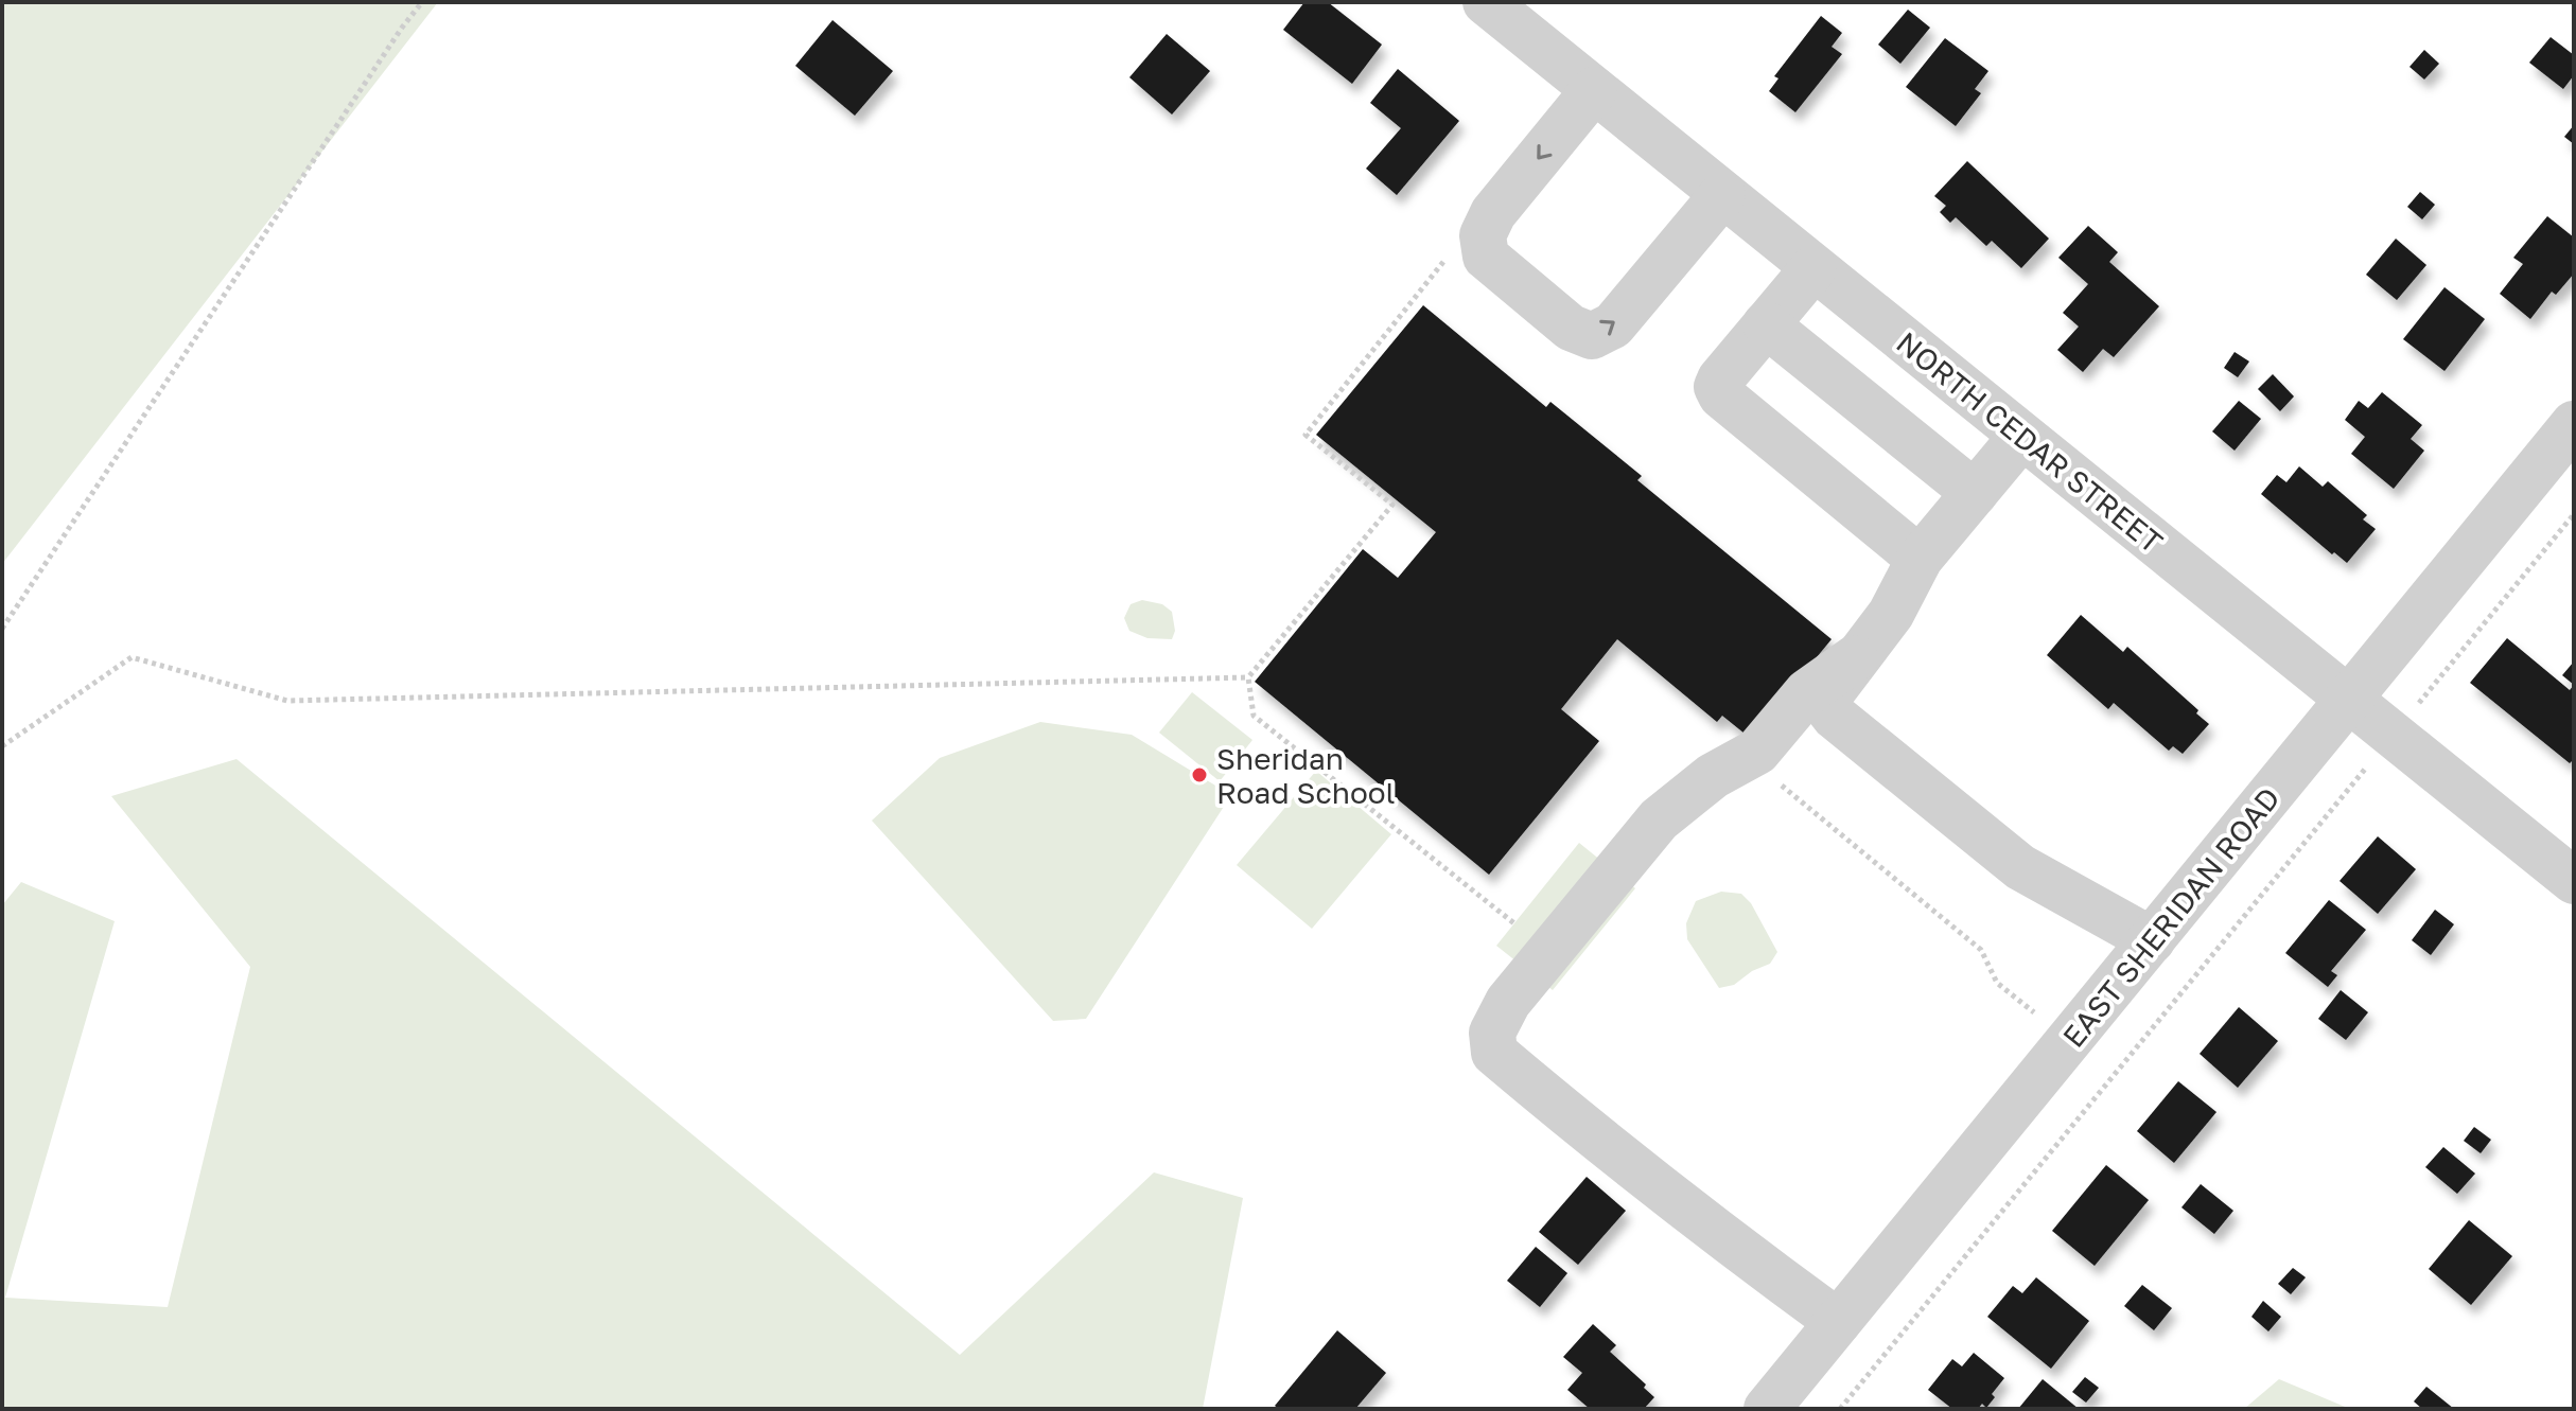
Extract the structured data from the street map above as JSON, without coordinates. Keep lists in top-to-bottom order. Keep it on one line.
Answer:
{"streets":{"street":["NORTH CEDAR STREET","EAST SHERIDAN ROAD"]},"crossings":[["NORTH CEDAR STREET","EAST SHERIDAN ROAD"]],"places":["Sheridan Road School"]}
